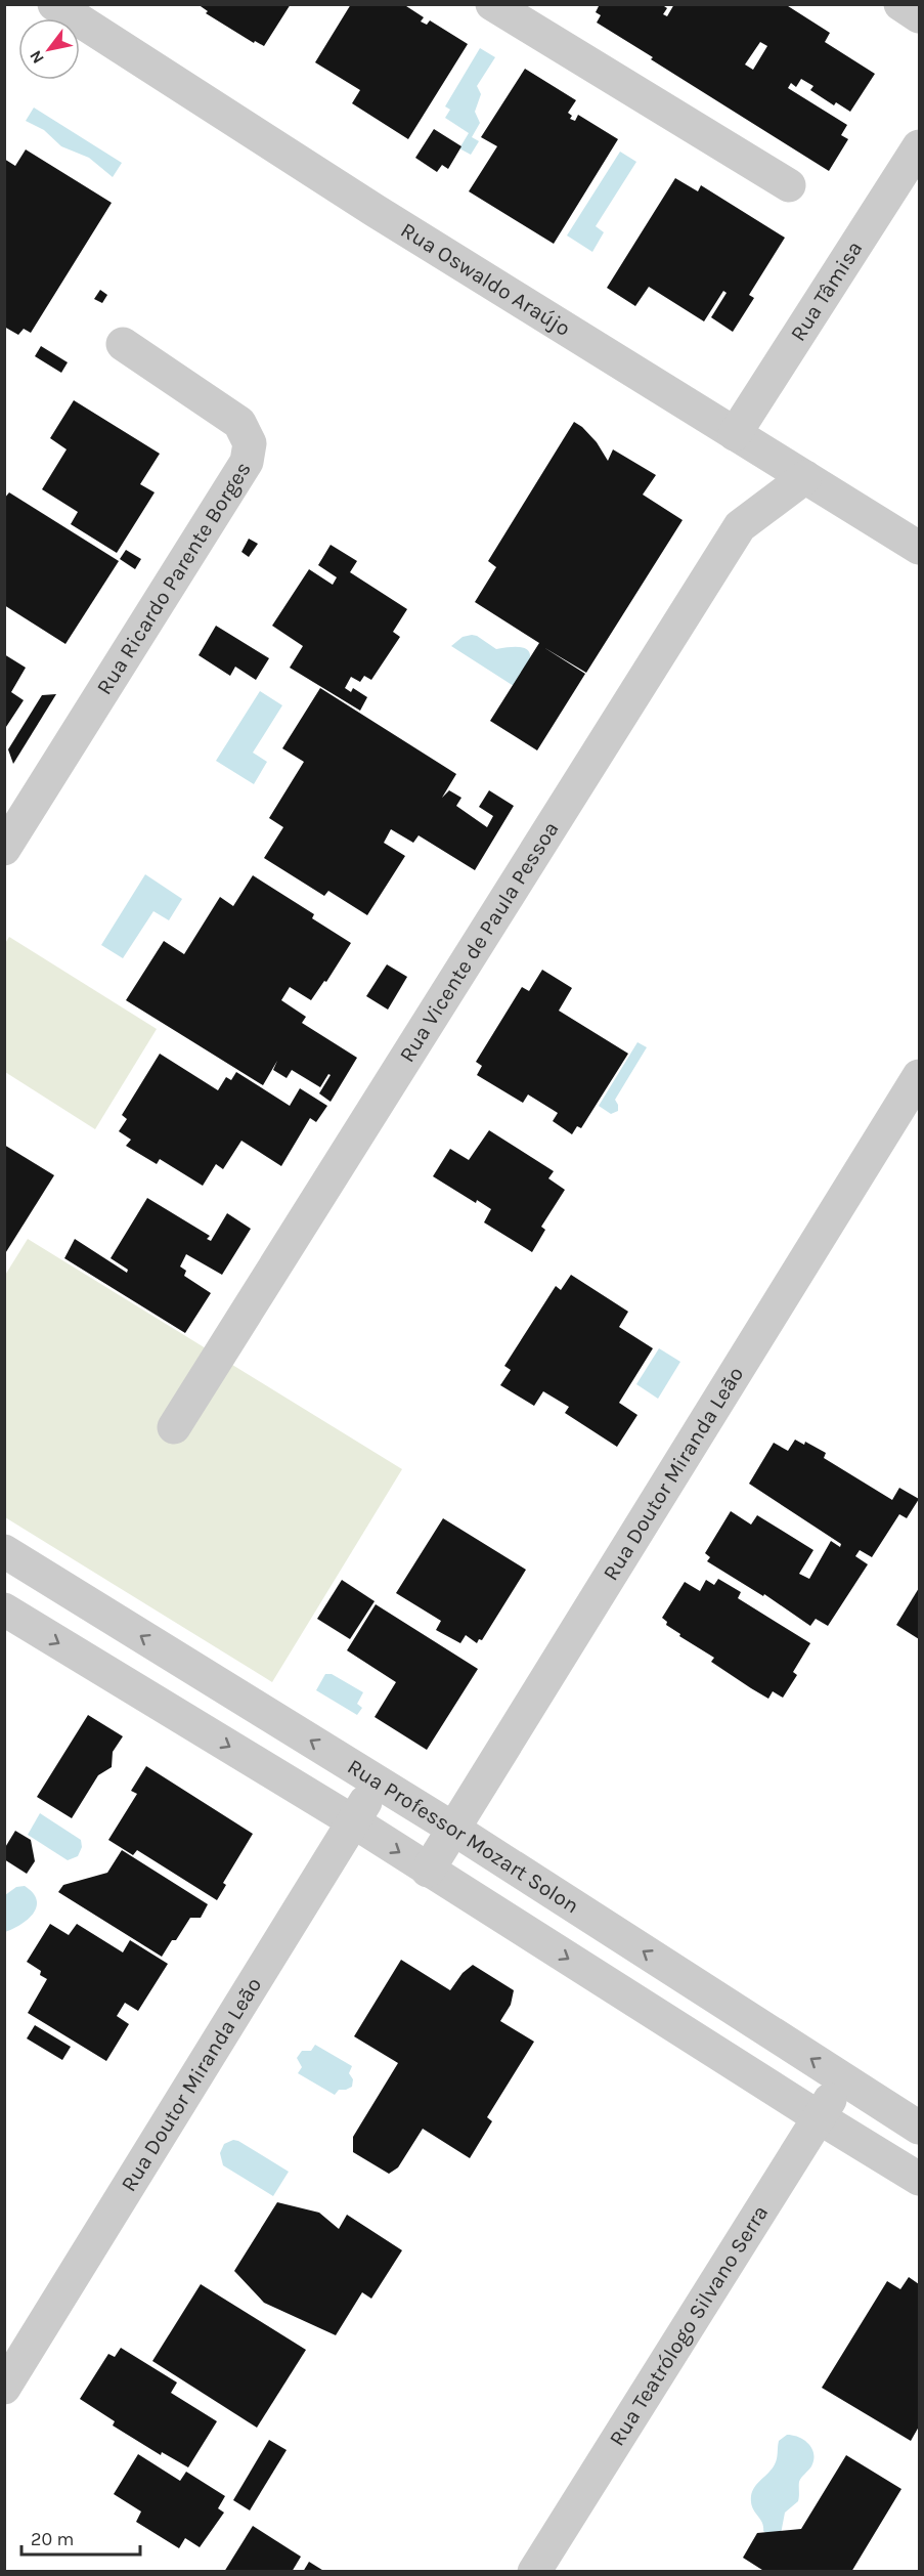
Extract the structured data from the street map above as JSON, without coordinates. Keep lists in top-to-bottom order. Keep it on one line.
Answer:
{"streets":{"street":["Rua Oswaldo Araújo","Rua Tâmisa","Rua Ricardo Parente Borges","Rua Vicente de Paula Pessoa","Rua Doutor Miranda Leão","Rua Professor Mozart Solon","Rua Teatrólogo Silvano Serra"]},"crossings":[["Rua Oswaldo Araújo","Rua Tâmisa"],["Rua Oswaldo Araújo","Rua Vicente de Paula Pessoa"],["Rua Doutor Miranda Leão","Rua Professor Mozart Solon"],["Rua Professor Mozart Solon","Rua Teatrólogo Silvano Serra"]],"scale_bar":"20 m","north":"bottom left"}
